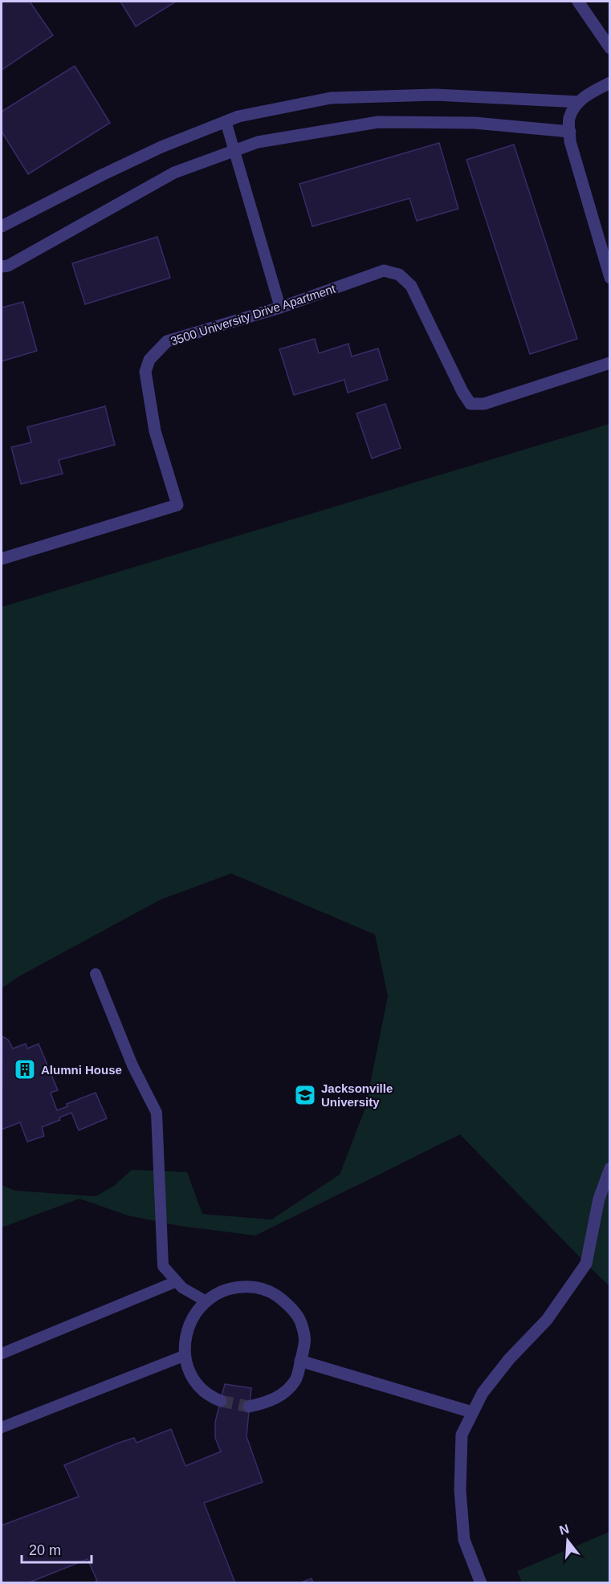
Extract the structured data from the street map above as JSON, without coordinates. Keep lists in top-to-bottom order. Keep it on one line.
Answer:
{"streets":{"street":["3500 University Drive Apartment"]},"places":{"building":["Alumni House"],"school or university":["Jacksonville University"]},"scale_bar":"20 m","north":"top"}
